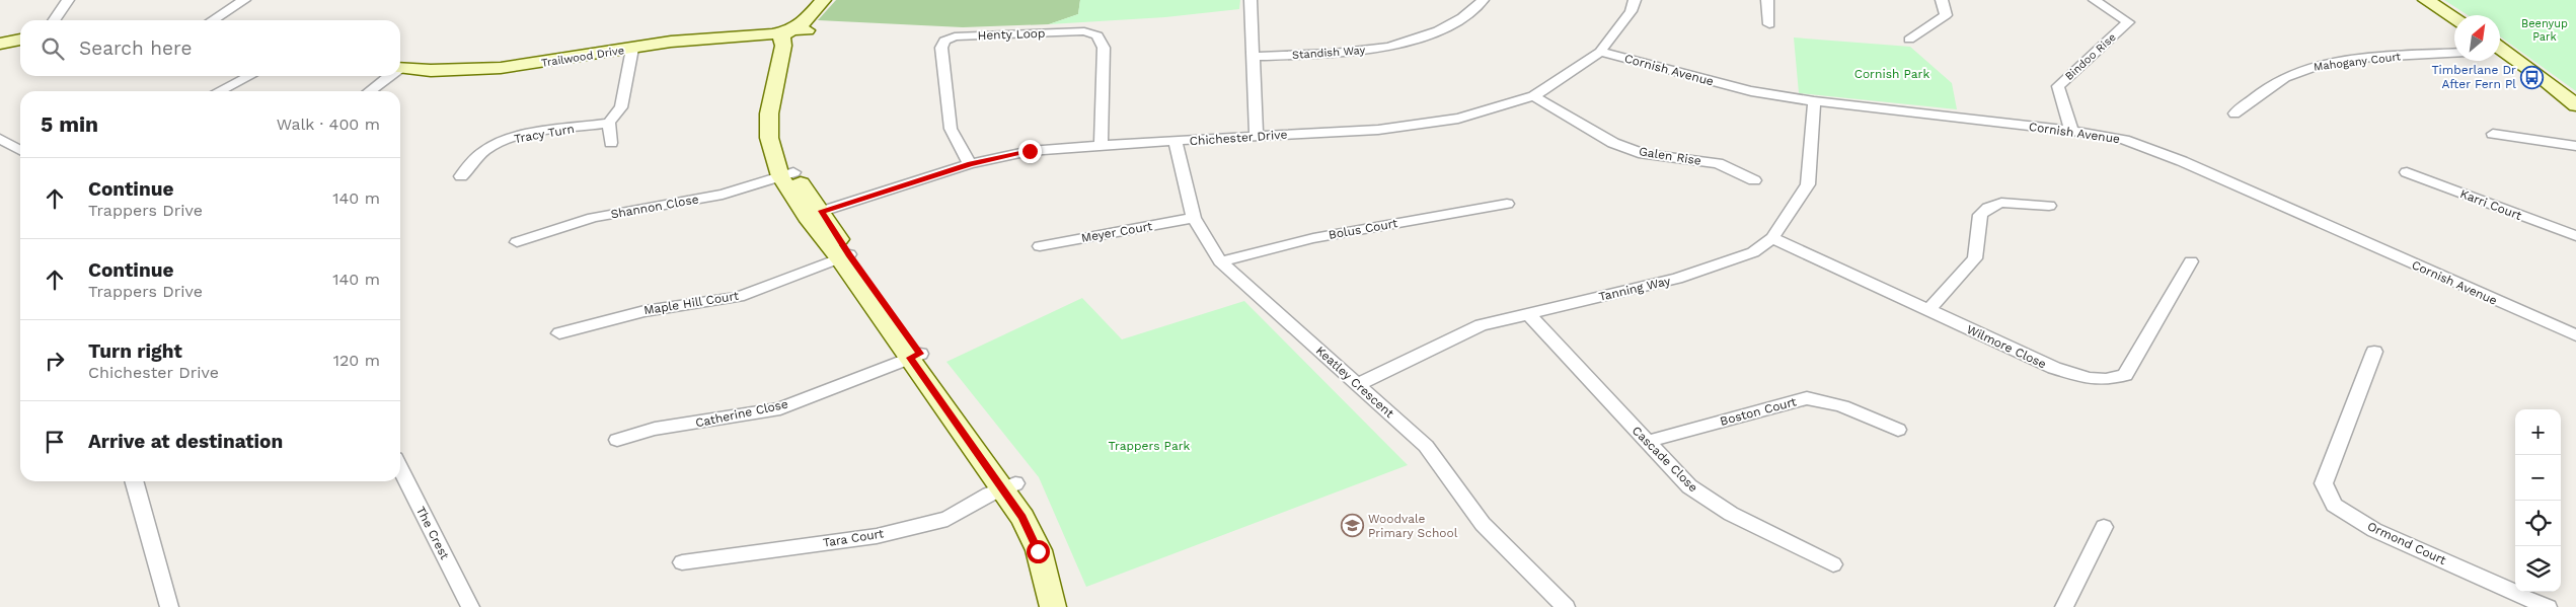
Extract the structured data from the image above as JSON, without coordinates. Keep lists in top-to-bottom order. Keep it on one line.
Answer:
{"streets":{"main road":["Trailwood Drive"],"street":["Henty Loop","Standish Way","Bindoo Rise","Mahogany Court","Cornish Avenue","Tracy Turn","Chichester Drive","Galen Rise","Karri Court","Shannon Close","Bolus Court","Meyer Court","Tanning Way","Maple Hill Court","Wilmore Close","Keatley Crescent","Boston Court","Catherine Close","Cascade Close","The Crest","Tara Court","Ormond Court"]},"crossings":[["Henty Loop","Chichester Drive"],["Bindoo Rise","Cornish Avenue"],["Cornish Avenue","Chichester Drive"],["Cornish Avenue","Tanning Way"],["Chichester Drive","Galen Rise"],["Chichester Drive","Keatley Crescent"],["Bolus Court","Keatley Crescent"],["Meyer Court","Keatley Crescent"],["Tanning Way","Wilmore Close"],["Tanning Way","Keatley Crescent"],["Tanning Way","Cascade Close"],["Boston Court","Cascade Close"]],"parks":["Beenyup Park","Cornish Park","Trappers Park"],"places":{"bus stop":["Timberlane Dr After Fern Pl"],"school or university":["Woodvale Primary School"]},"north":"top right","page":{"search":"Search here","heading":["5 min","Walk · 400 m"],"list":[["Continue","Trappers Drive","140 m"],["Continue","Trappers Drive","140 m"],["Turn right","Chichester Drive","120 m"],"Arrive at destination"],"map_buttons":["+","−"]}}
